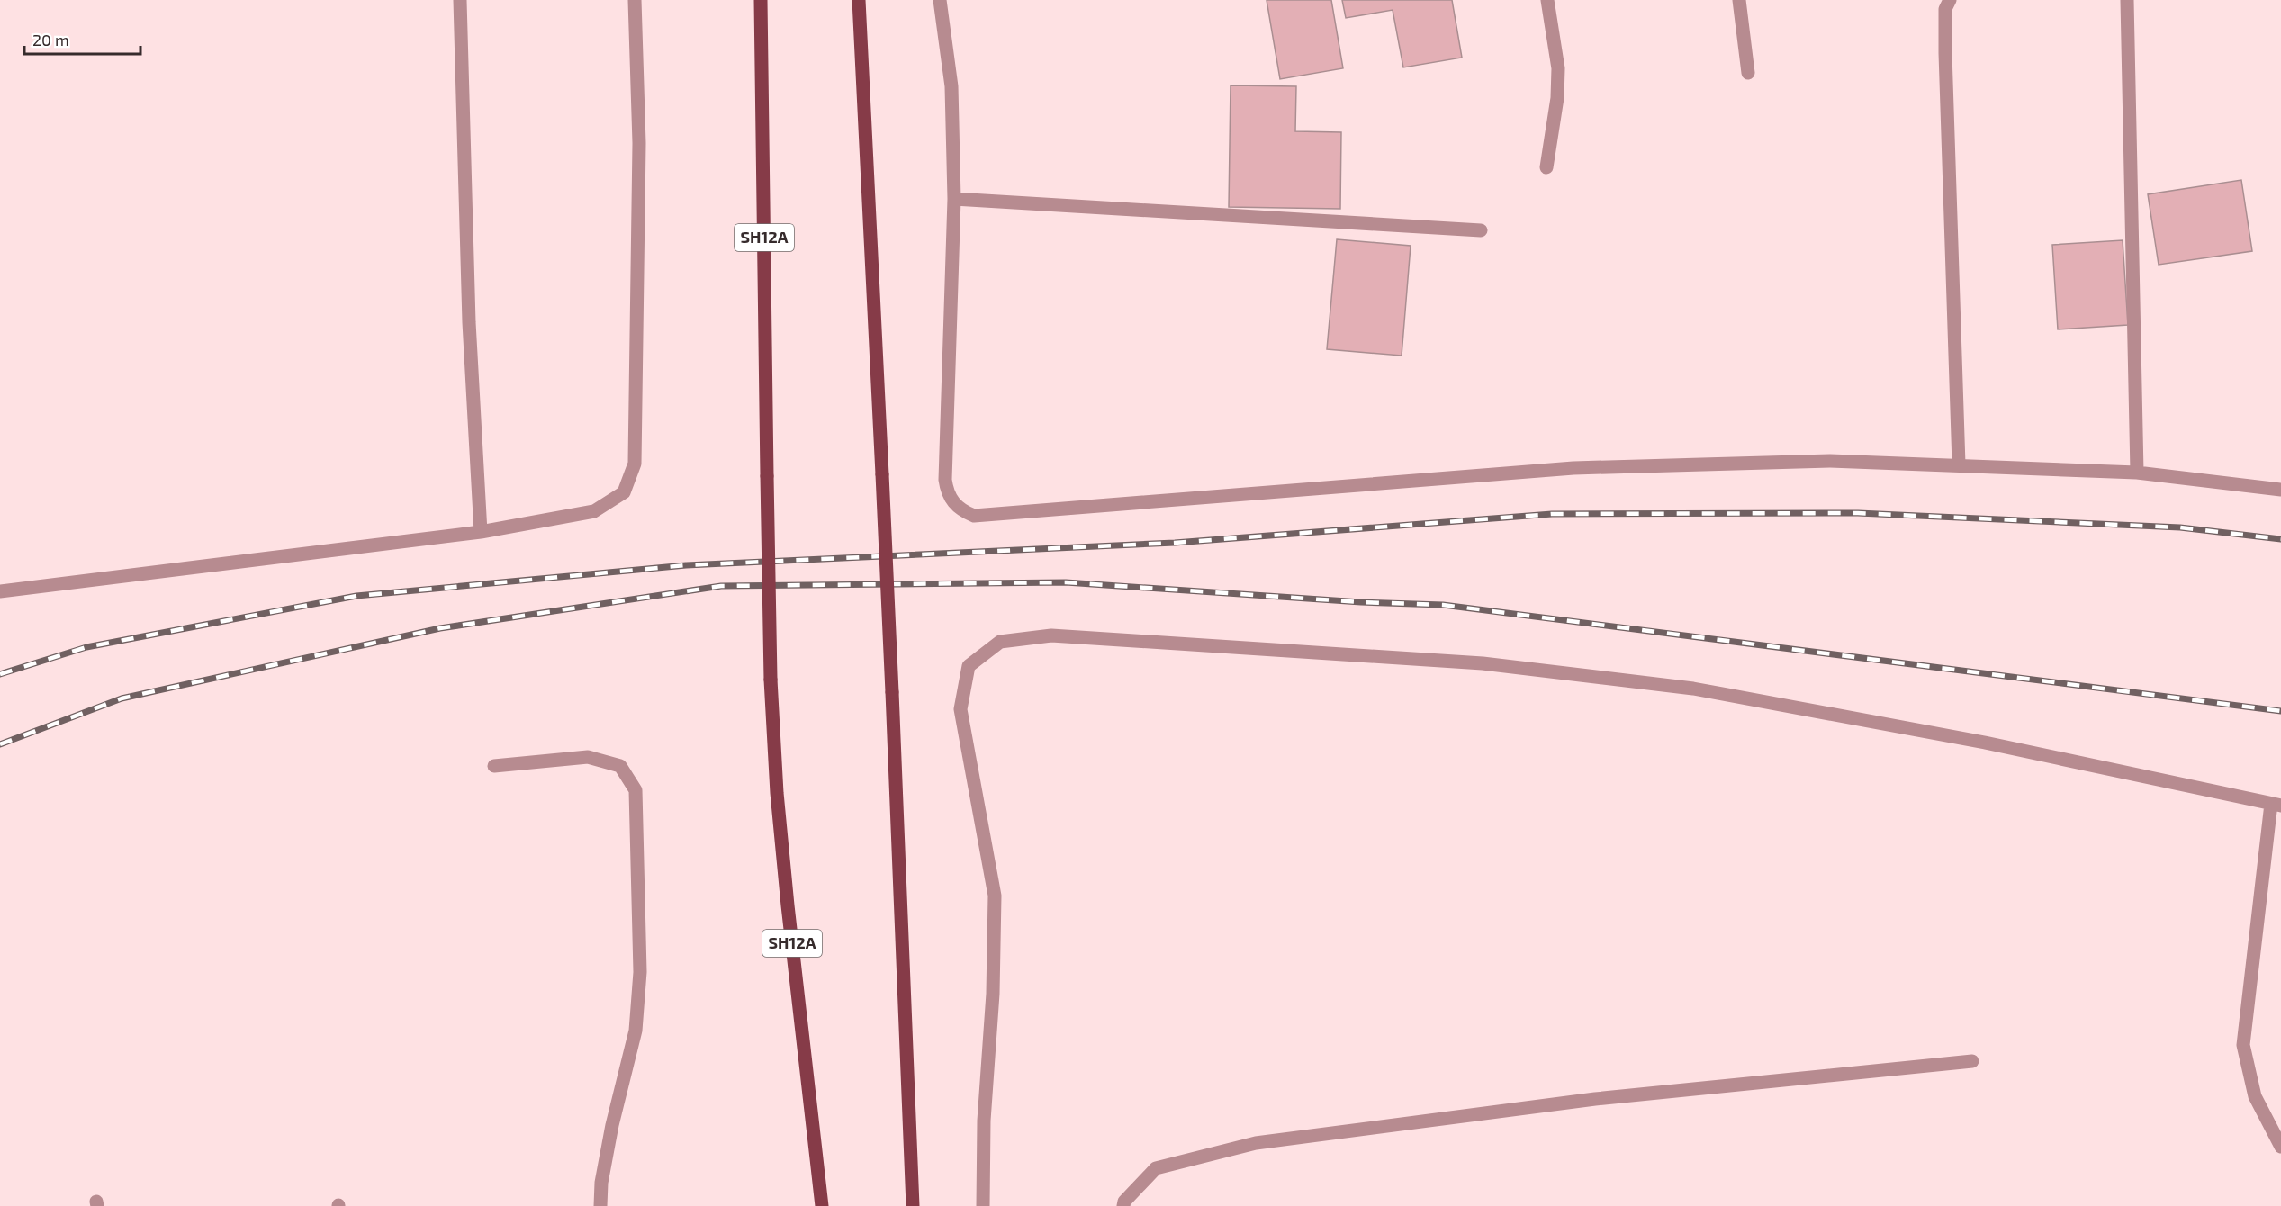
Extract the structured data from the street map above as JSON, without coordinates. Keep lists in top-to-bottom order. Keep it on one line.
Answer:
{"streets":{"main road":["SH12A"]},"scale_bar":"20 m"}
